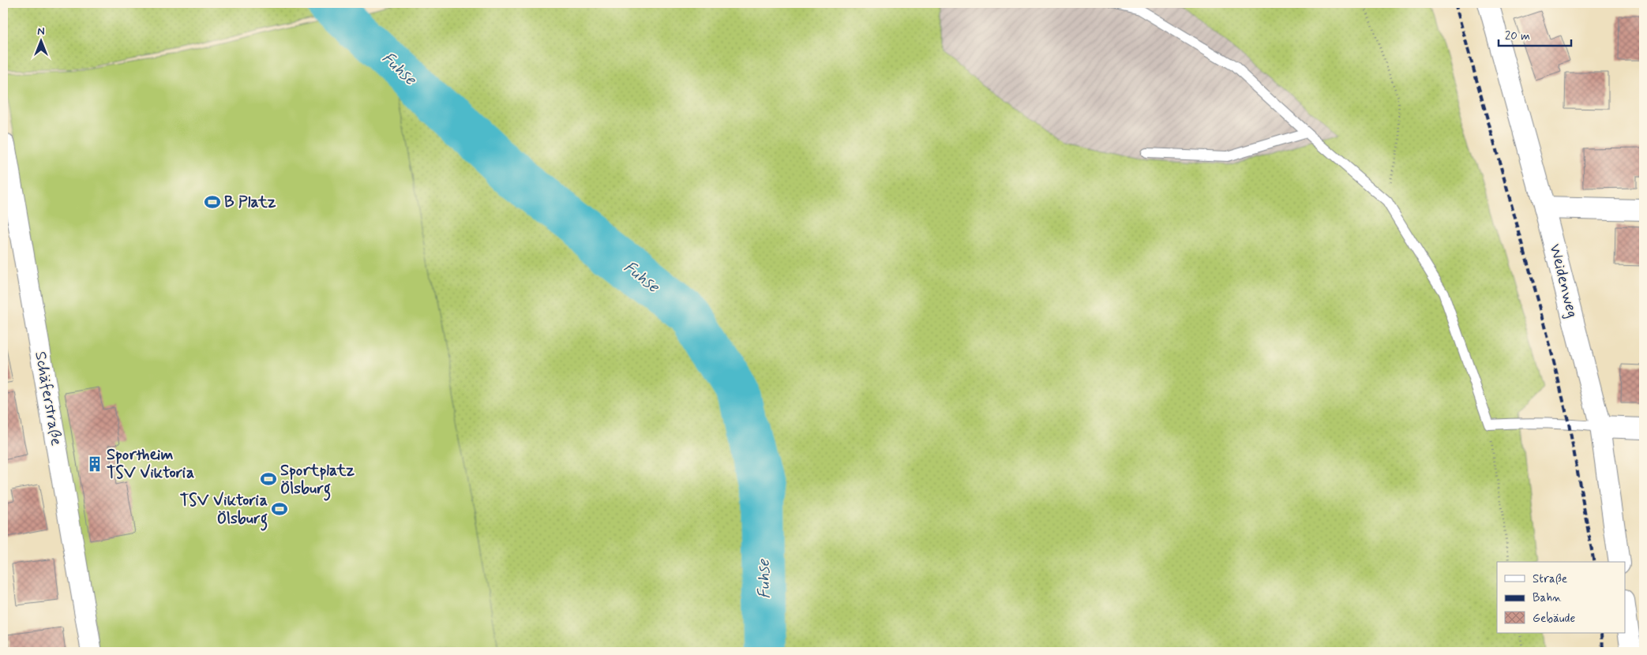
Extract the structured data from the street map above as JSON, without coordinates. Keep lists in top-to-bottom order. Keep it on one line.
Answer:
{"streets":{"street":["Weidenweg","Schäferstraße"]},"water":["Fuhse"],"places":{"sports":["B Platz","Sportplatz Ölsburg","TSV Viktoria Ölsburg"],"building":["Sportheim TSV Viktoria"]},"legend":["Straße","Bahn","Gebäude"],"scale_bar":"20 m","north":"top"}
